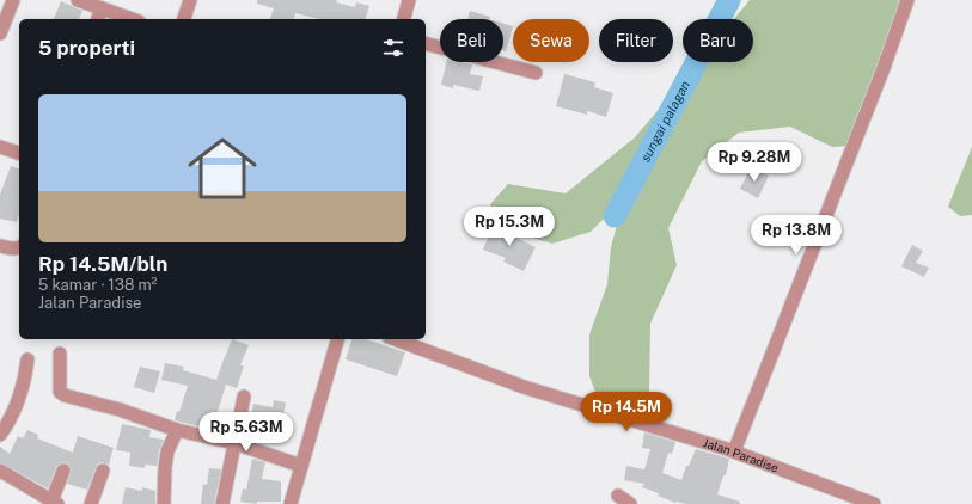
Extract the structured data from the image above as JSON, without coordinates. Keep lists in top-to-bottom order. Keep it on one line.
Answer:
{"streets":{"street":["Jalan Paradise"]},"water":["sungai palagan"],"page":{"chip":["Beli","Sewa","Filter","Baru"],"heading":"5 properti","list":[{"name":"Rp 14.5M/bln","note":"5 kamar · 138 m² · Jalan Paradise"}],"price":["Rp 9.28M","Rp 15.3M","Rp 13.8M","Rp 14.5M","Rp 5.63M"]}}
